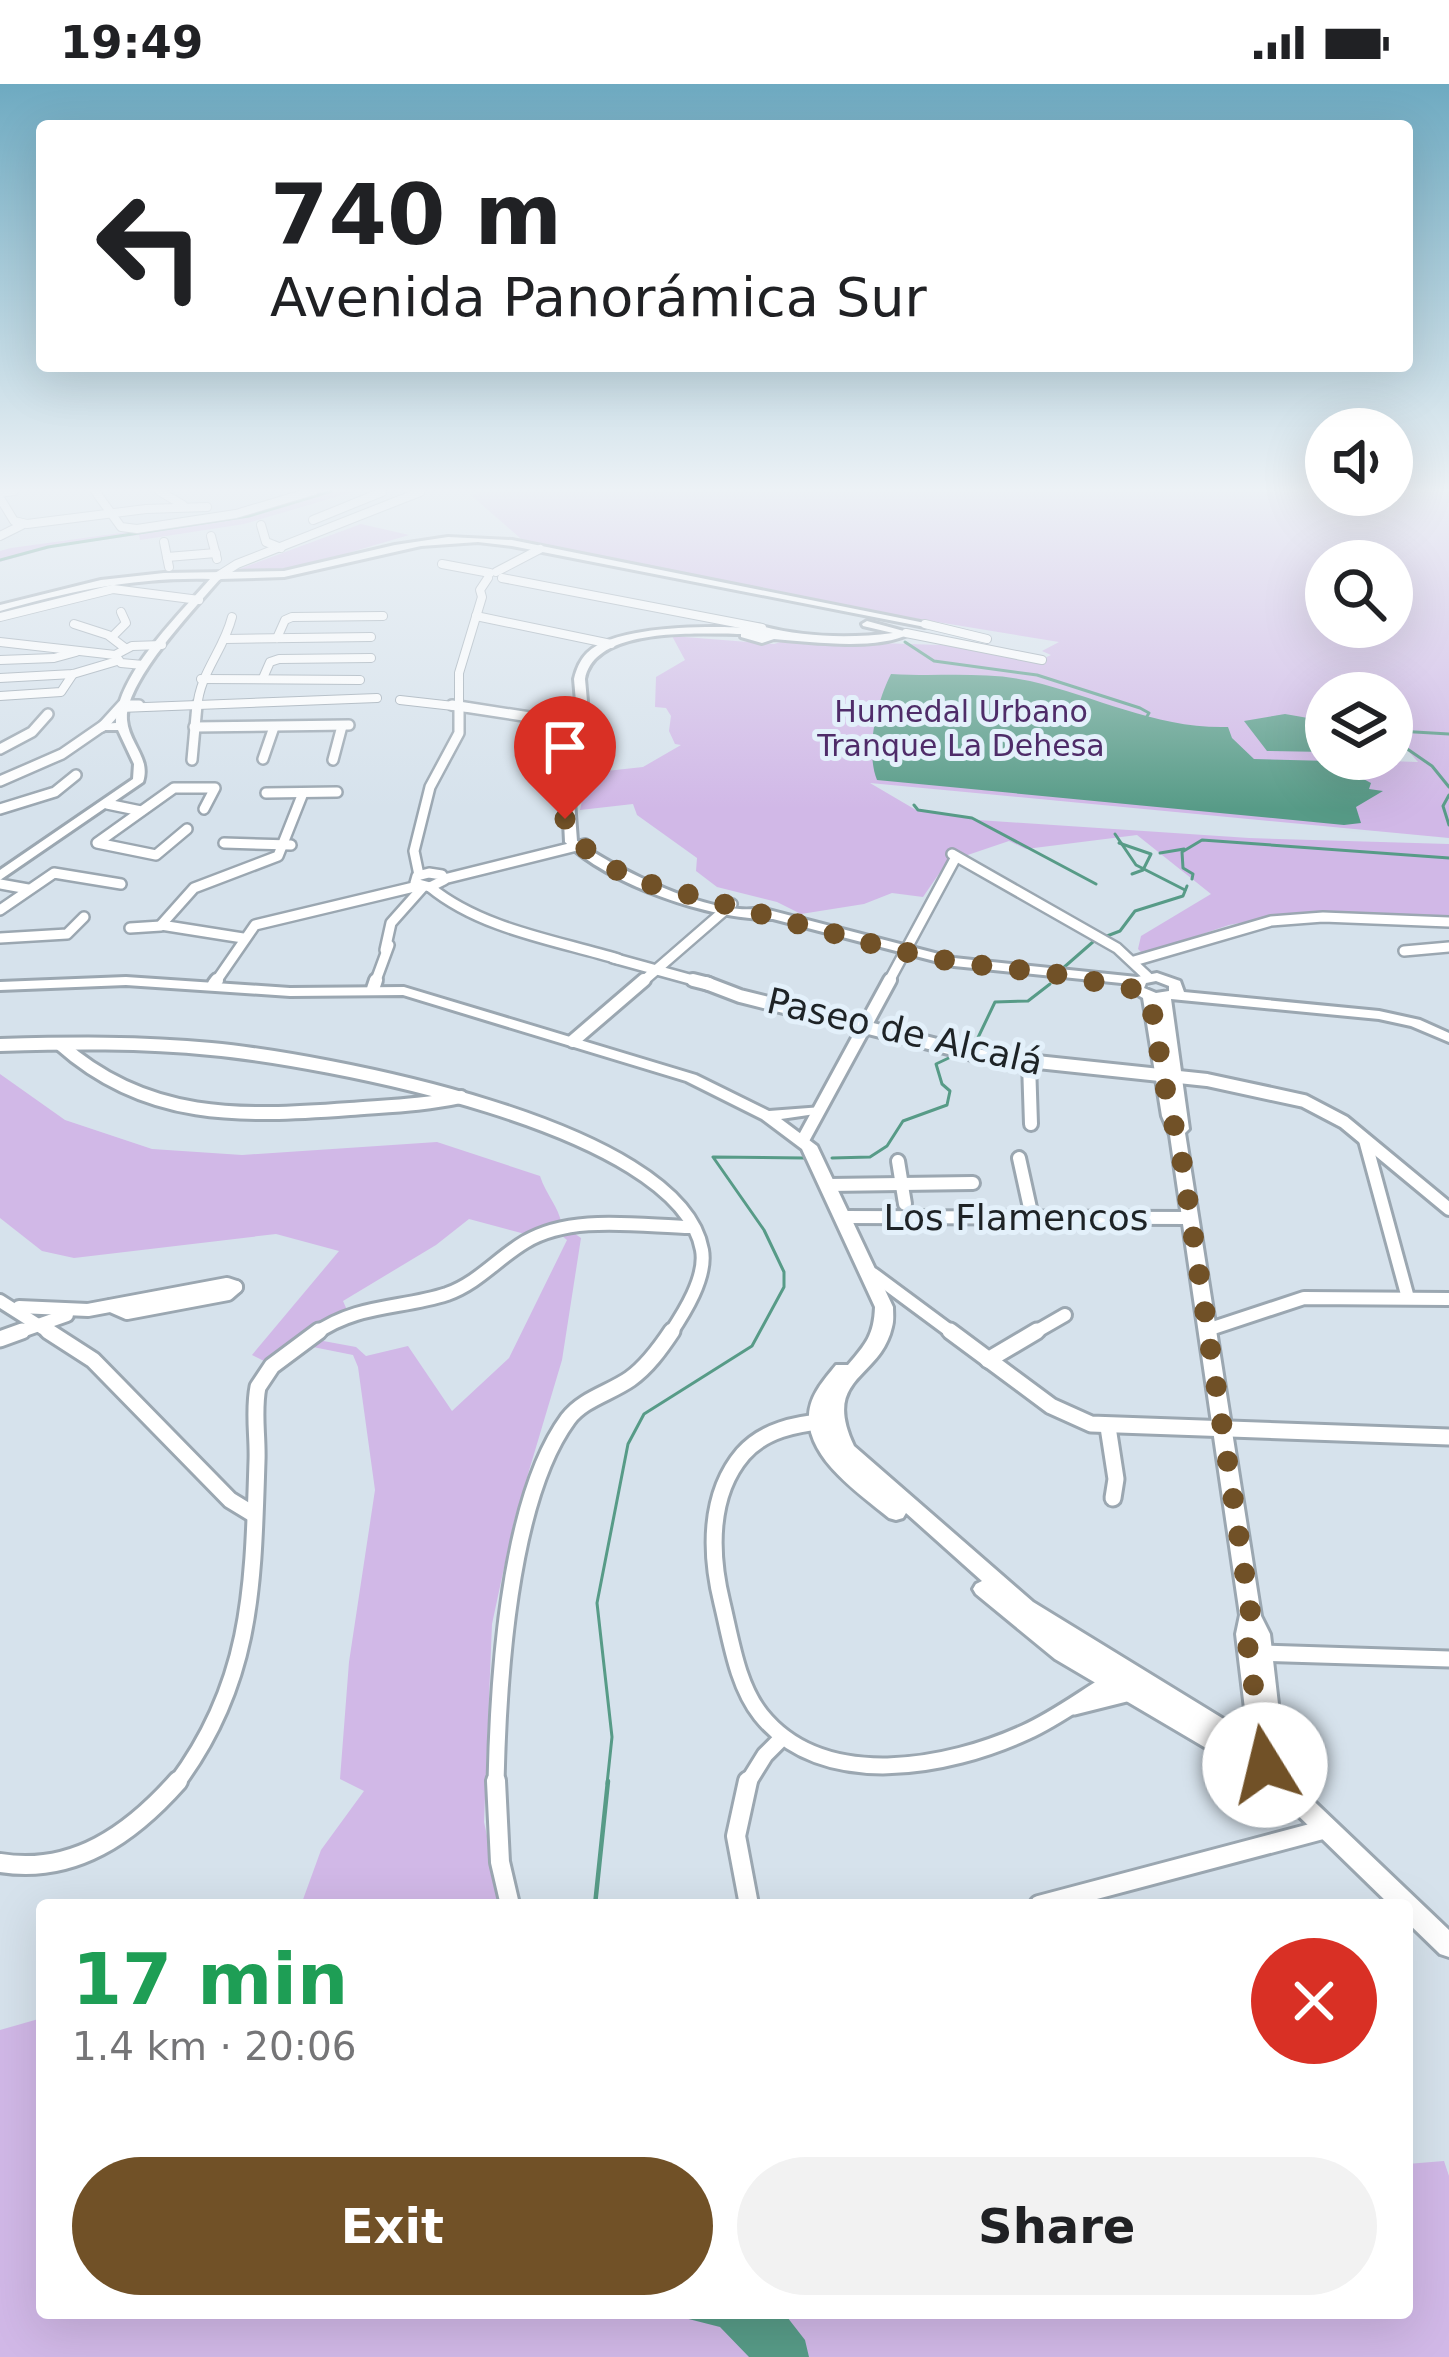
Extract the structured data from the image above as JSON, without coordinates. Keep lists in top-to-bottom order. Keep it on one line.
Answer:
{"streets":{"street":["Paseo de Alcalá","Los Flamencos"]},"parks":["Humedal Urbano Tranque La Dehesa"],"page":{"status":"19:49","turn":["740 m","Avenida Panorámica Sur"],"heading":["17 min","1.4 km · 20:06"],"buttons":["Exit","Share"]}}
